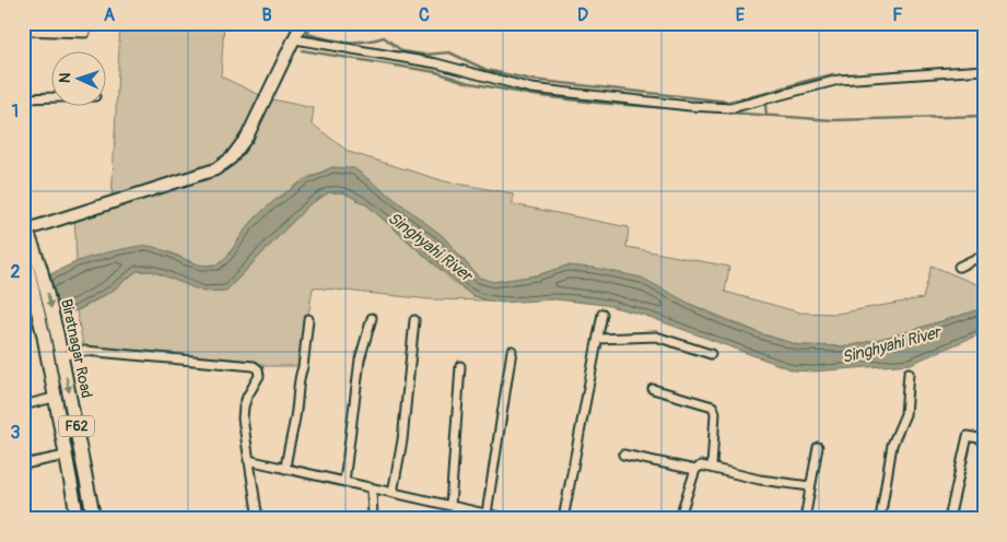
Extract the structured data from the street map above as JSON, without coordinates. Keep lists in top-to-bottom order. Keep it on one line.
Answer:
{"streets":{"main road":["Biratnagar Road","F62"]},"water":["Singhyahi River"],"north":"left","grid":{"columns":["A","B","C","D","E","F"],"rows":["1","2","3"]}}
